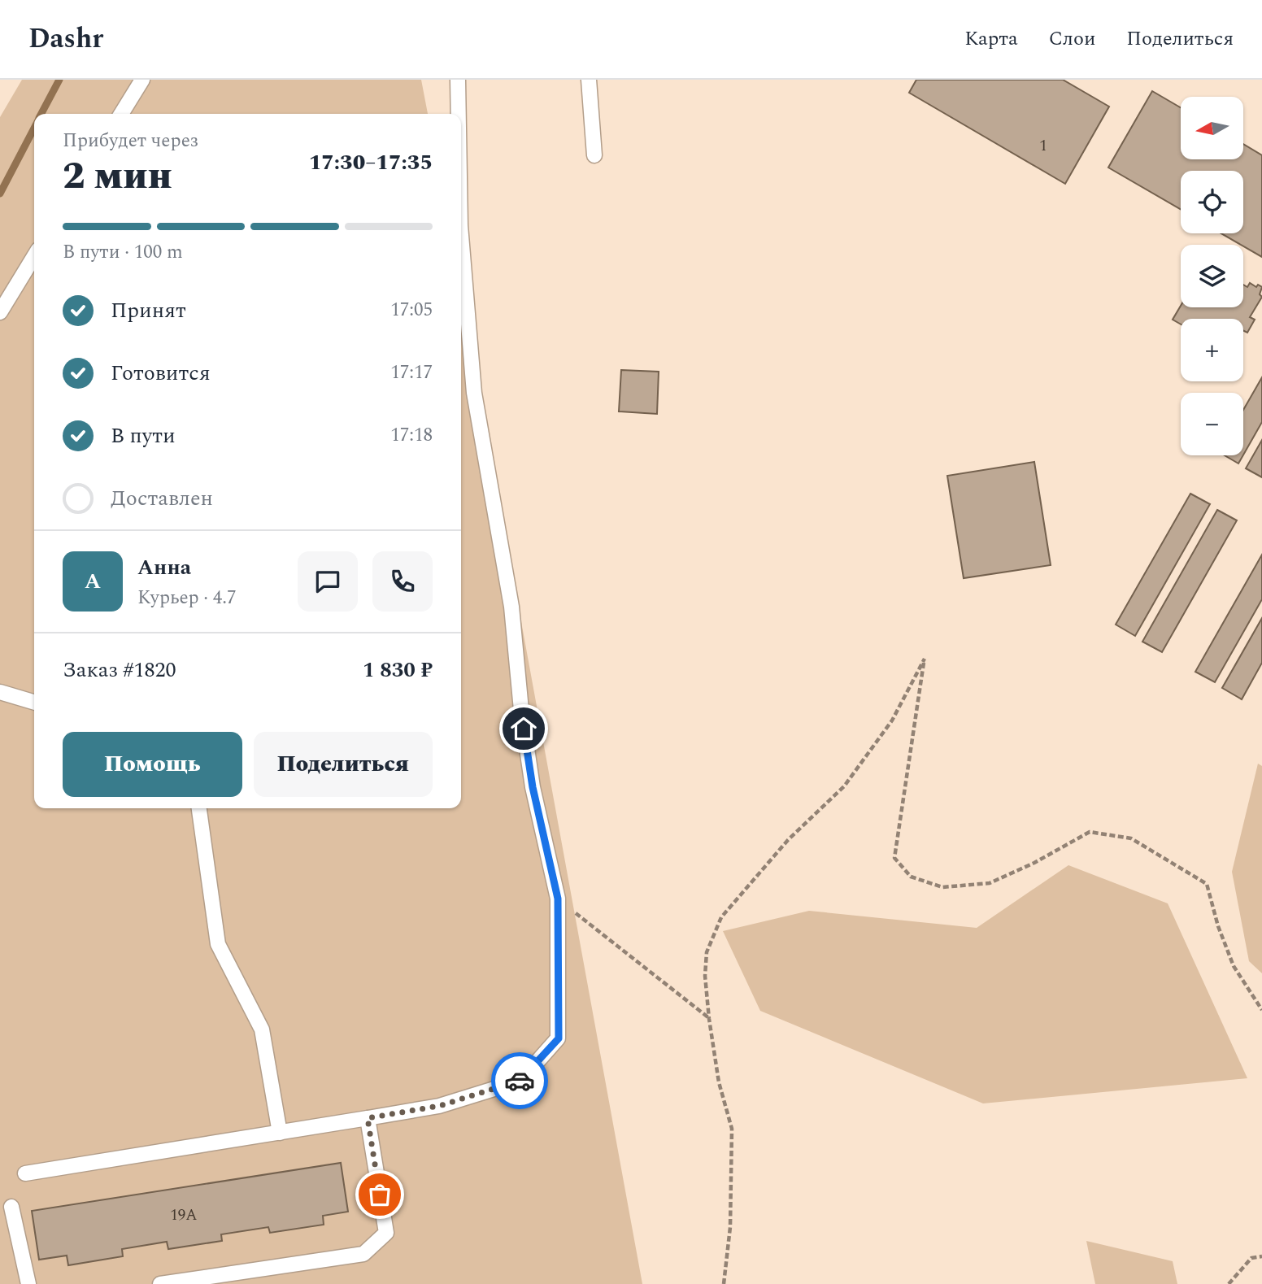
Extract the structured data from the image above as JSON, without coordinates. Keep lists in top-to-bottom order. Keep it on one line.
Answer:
{"house_numbers":["1","19А"],"north":"left","page":{"header":"Dashr","nav":["Карта","Слои","Поделиться"],"map_buttons":["+","−"],"heading":["2 мин","Прибудет через","17:30–17:35"],"panel":["Анна","Курьер · 4.7","Заказ #1820","1 830 ₽"],"bar":"В пути · 100 m","list":[["Принят","17:05"],["Готовится","17:17"],["В пути","17:18"],"Доставлен"],"round":"А","buttons":["Помощь","Поделиться"]}}
